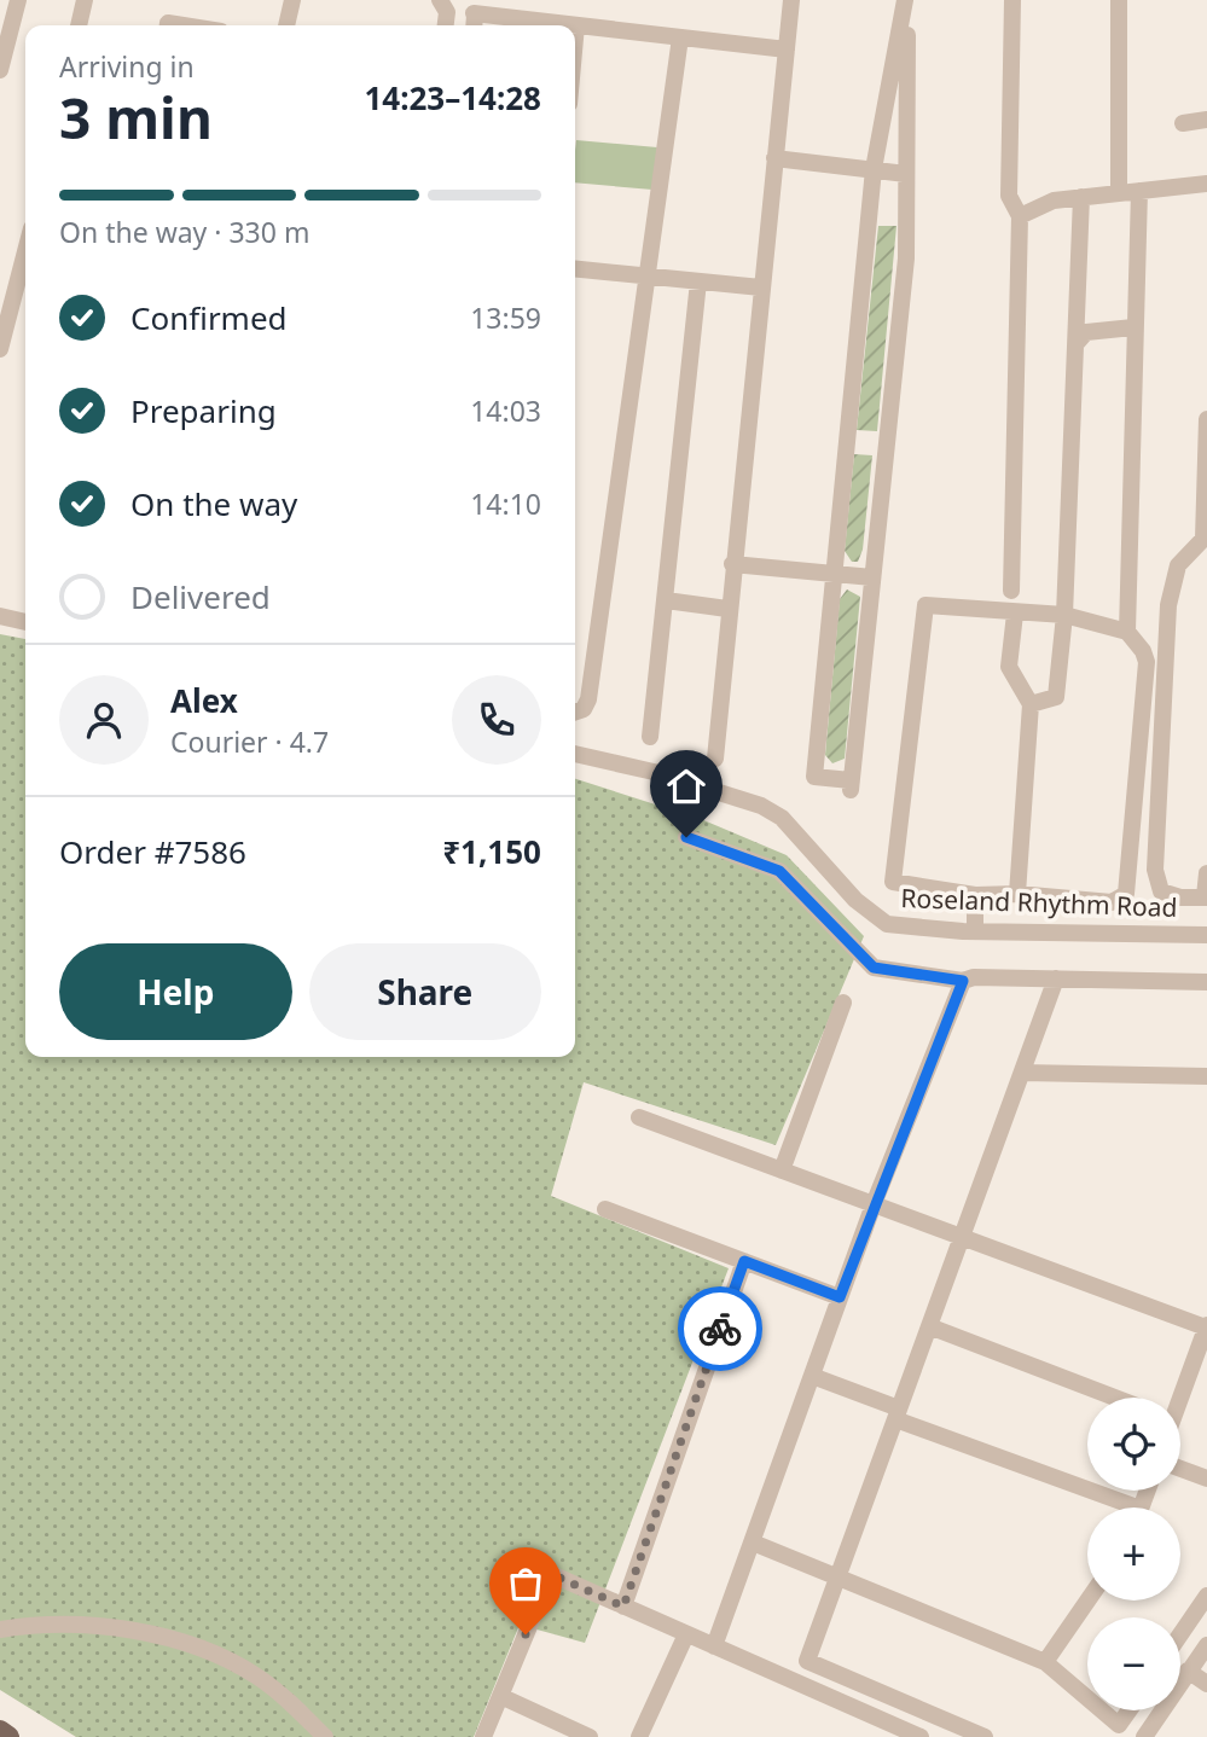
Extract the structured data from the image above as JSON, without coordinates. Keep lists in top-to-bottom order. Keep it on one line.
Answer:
{"streets":{"street":["Roseland Rhythm Road"]},"page":{"heading":["3 min","Arriving in","14:23–14:28"],"panel":["Alex","Courier · 4.7","Order #7586","₹1,150"],"bar":"On the way · 330 m","list":[["Confirmed","13:59"],["Preparing","14:03"],["On the way","14:10"],"Delivered"],"buttons":["Help","Share"],"map_buttons":["+","−"]}}
